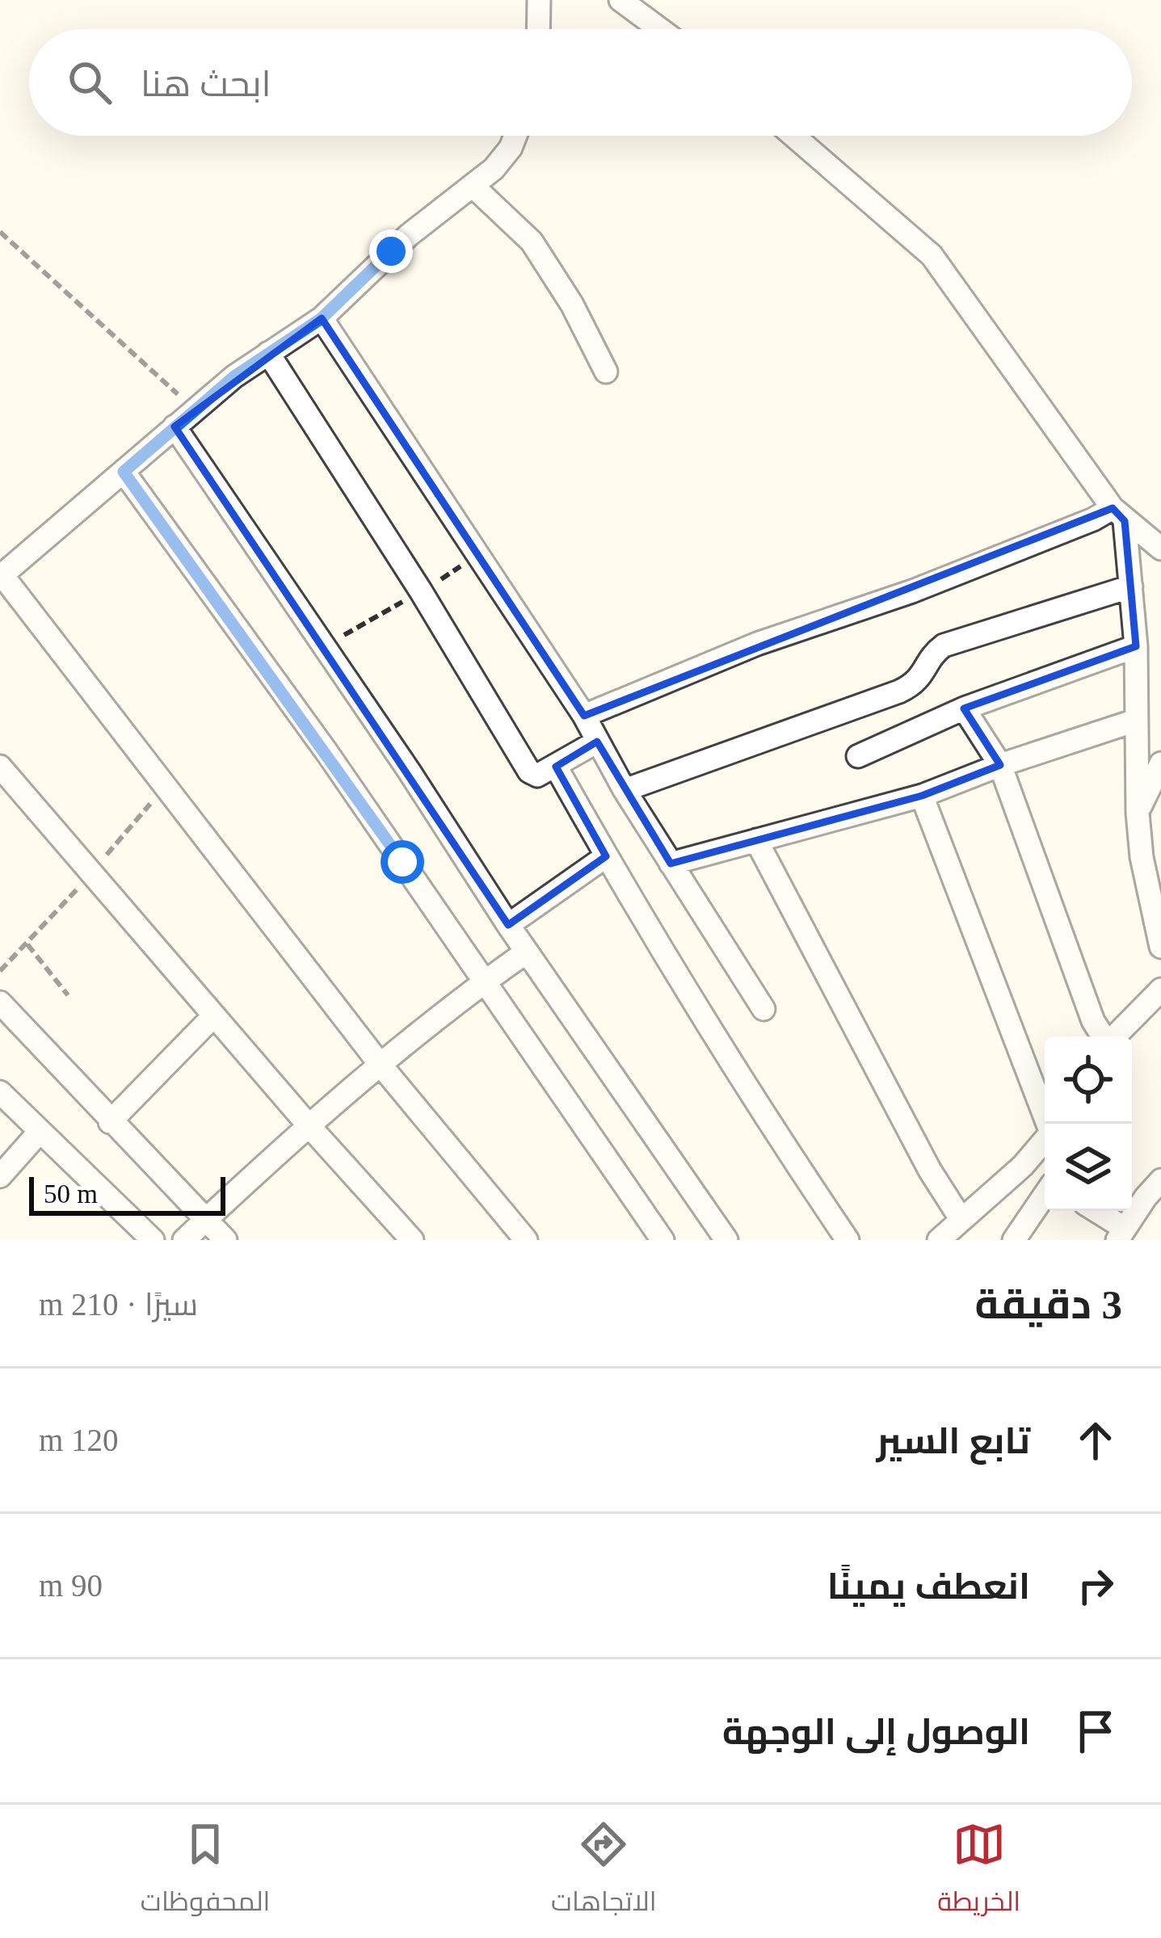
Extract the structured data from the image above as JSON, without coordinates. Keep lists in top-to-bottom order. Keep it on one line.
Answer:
{"scale_bar":"50 m","page":{"search":"ابحث هنا","scale":"50 m","heading":["3 دقيقة","سيرًا · 210 m"],"list":[["تابع السير","120 m"],["انعطف يمينًا","90 m"],"الوصول إلى الوجهة"],"nav":["الخريطة","الاتجاهات","المحفوظات"]}}
